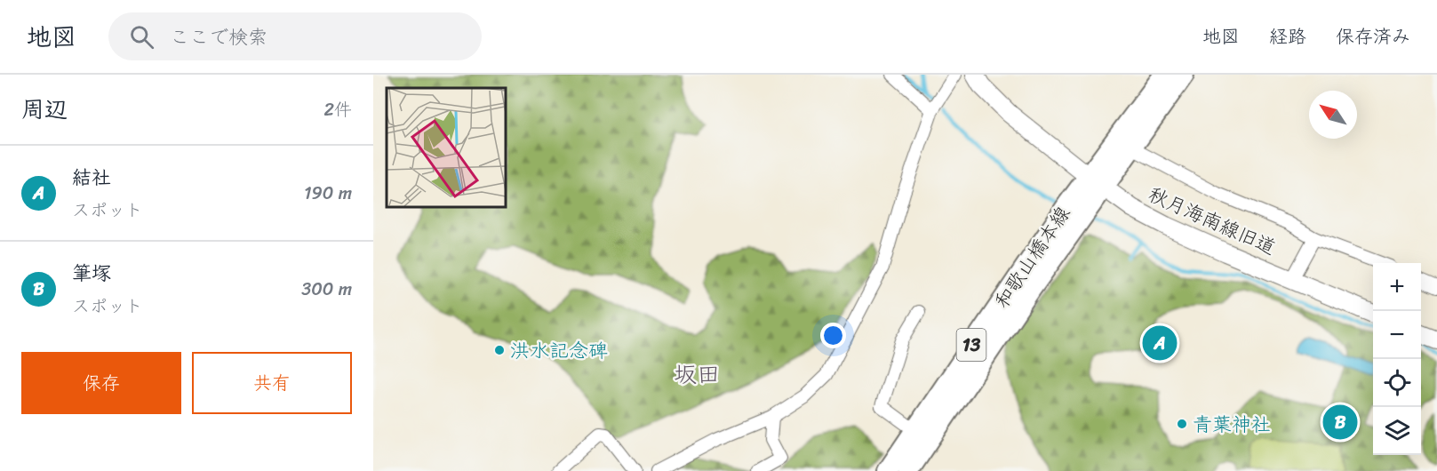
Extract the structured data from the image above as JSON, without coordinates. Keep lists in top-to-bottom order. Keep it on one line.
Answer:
{"streets":{"main road":["和歌山橋本線","13"],"street":["秋月海南線旧道"]},"crossings":[["秋月海南線旧道","和歌山橋本線"]],"districts":["坂田"],"places":["洪水記念碑","青葉神社"],"north":"top left","page":{"header":"地図","search":"ここで検索","nav":["地図","経路","保存済み"],"heading":["周辺","2件"],"list":[{"mark":"A","name":"結社","note":"スポット","value":"190 m"},{"mark":"B","name":"筆塚","note":"スポット","value":"300 m"}],"map_buttons":["+","−"],"pins":["A","B"],"buttons":["保存","共有"]}}
